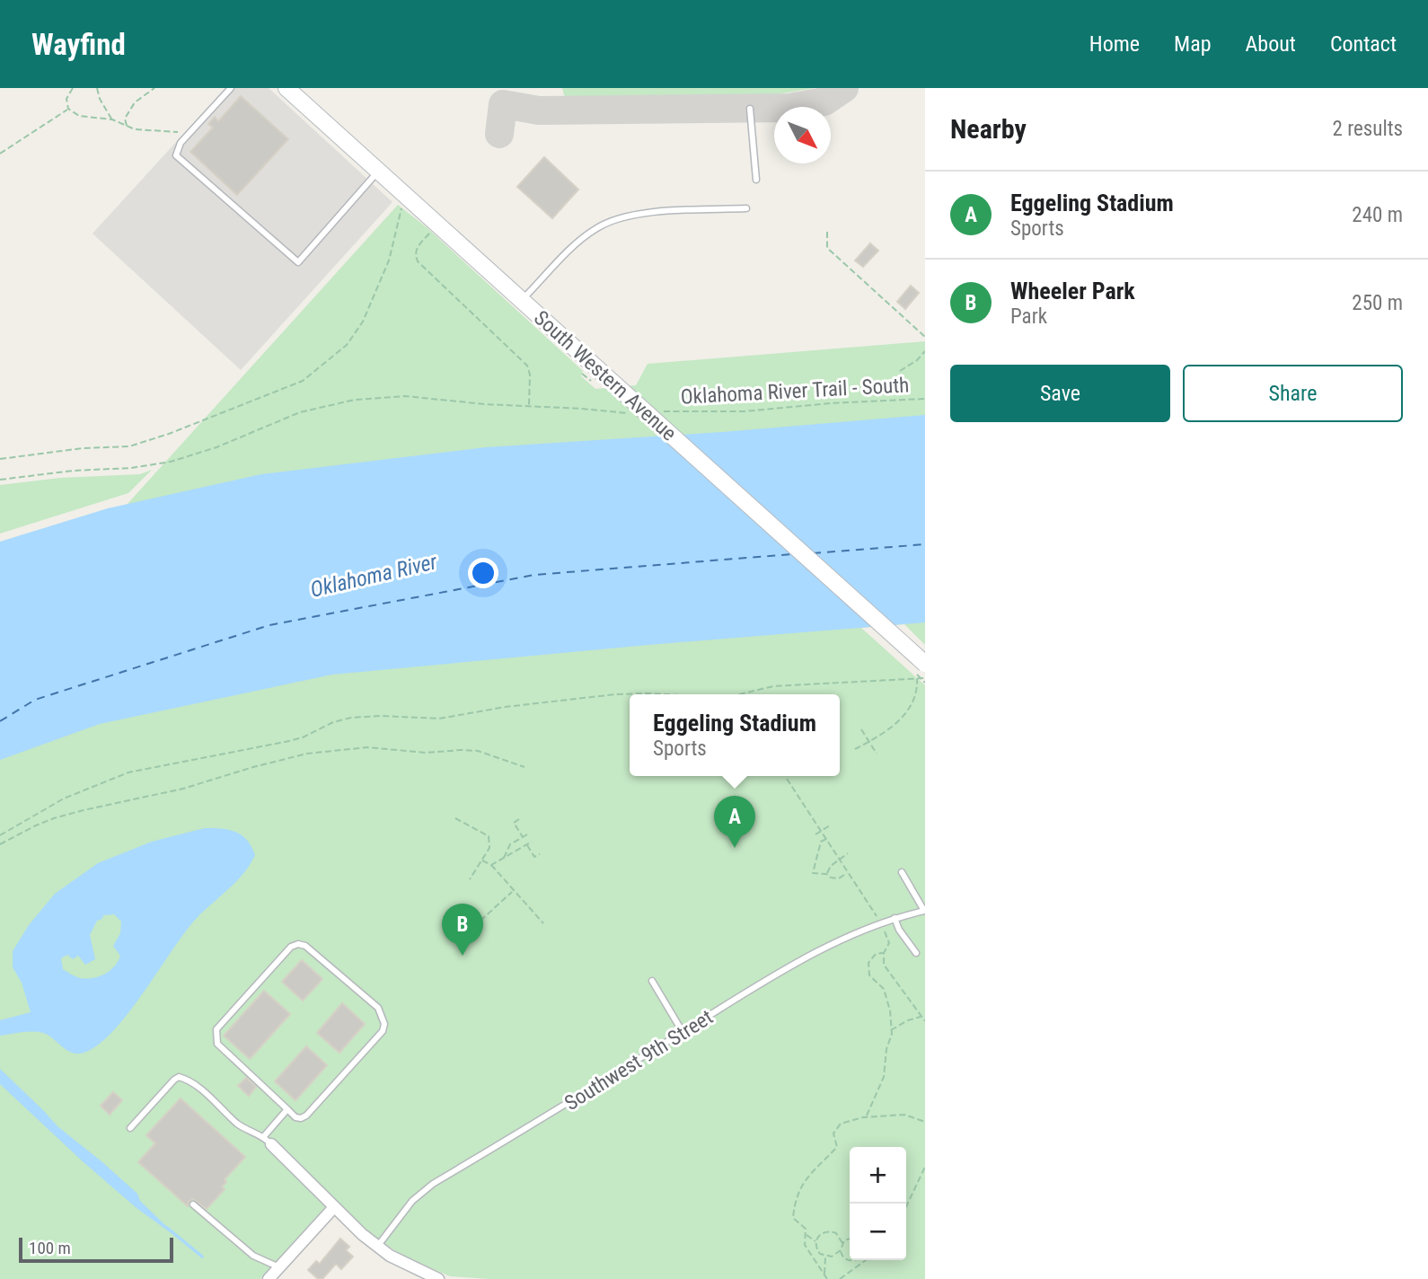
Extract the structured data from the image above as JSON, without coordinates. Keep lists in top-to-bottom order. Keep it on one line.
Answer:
{"streets":{"main road":["South Western Avenue"],"lane":["Southwest 9th Street"],"path":["Oklahoma River Trail - South"]},"water":["Oklahoma River"],"scale_bar":"100 m","north":"bottom right","page":{"header":"Wayfind","nav":["Home","Map","About","Contact"],"heading":["Nearby","2 results"],"list":[{"mark":"A","name":"Eggeling Stadium","note":"Sports","value":"240 m"},{"mark":"B","name":"Wheeler Park","note":"Park","value":"250 m"}],"buttons":["Save","Share"],"popup":["Eggeling Stadium","Sports"],"pins":["A","B"],"map_buttons":["+","−"],"scale":"100 m"}}
